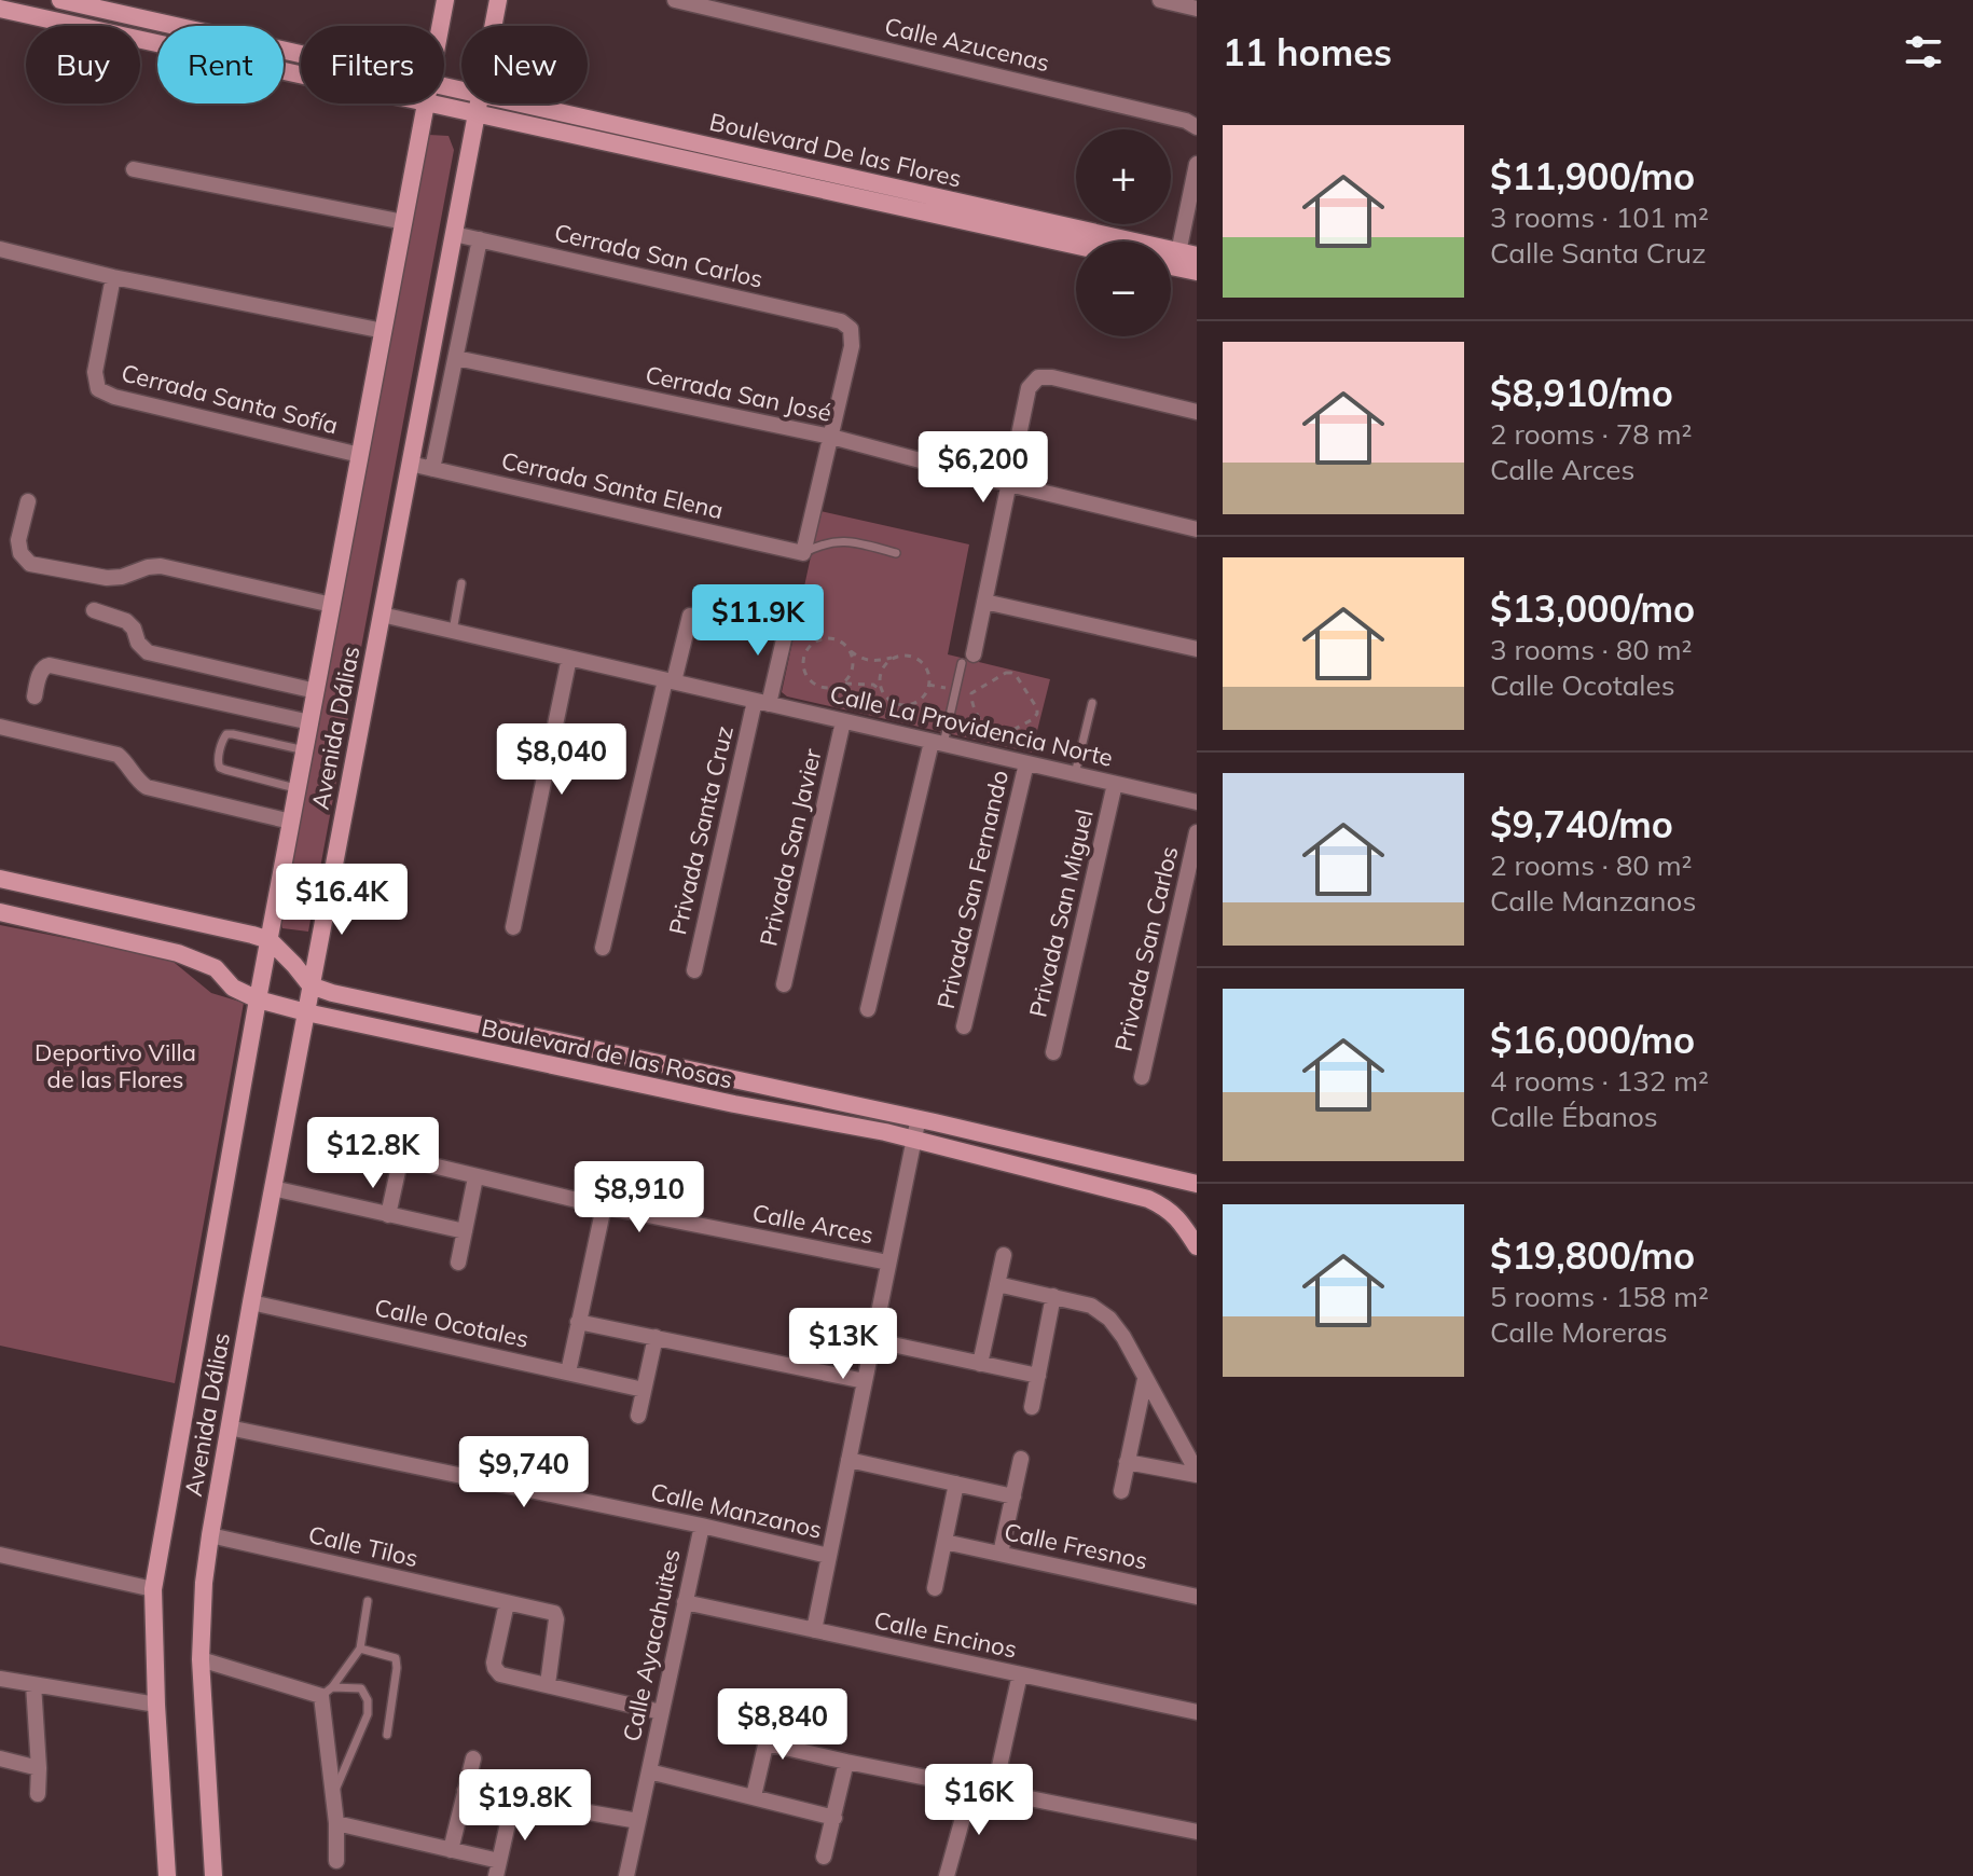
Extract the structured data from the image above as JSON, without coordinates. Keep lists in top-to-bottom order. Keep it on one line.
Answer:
{"streets":{"street":["Calle Azucenas","Boulevard De las Flores","Cerrada San Carlos","Cerrada San José","Cerrada Santa Sofía","Cerrada Santa Elena","Calle La Providencia Norte","Avenida Dálias","Privada Santa Cruz","Privada San Javier","Privada San Fernando","Privada San Miguel","Privada San Carlos","Boulevard de las Rosas","Calle Arces","Calle Ocotales","Calle Manzanos","Calle Tilos","Calle Fresnos","Calle Encinos","Calle Ayacahuites"]},"crossings":[["Boulevard De las Flores","Avenida Dálias"],["Cerrada San Carlos","Cerrada San José"],["Cerrada San Carlos","Avenida Dálias"],["Cerrada Santa Sofía","Avenida Dálias"],["Cerrada Santa Elena","Avenida Dálias"],["Calle La Providencia Norte","Avenida Dálias"],["Calle La Providencia Norte","Privada Santa Cruz"],["Calle La Providencia Norte","Privada San Javier"],["Calle La Providencia Norte","Privada San Fernando"],["Calle La Providencia Norte","Privada San Miguel"],["Avenida Dálias","Boulevard de las Rosas"],["Avenida Dálias","Calle Ocotales"],["Avenida Dálias","Calle Manzanos"],["Avenida Dálias","Calle Tilos"],["Calle Manzanos","Calle Ayacahuites"],["Calle Encinos","Calle Ayacahuites"]],"parks":["Deportivo Villa de las Flores"],"page":{"heading":"11 homes","chip":["Buy","Rent","Filters","New"],"list":[{"name":"$11,900/mo","note":"3 rooms · 101 m² · Calle Santa Cruz"},{"name":"$8,910/mo","note":"2 rooms · 78 m² · Calle Arces"},{"name":"$13,000/mo","note":"3 rooms · 80 m² · Calle Ocotales"},{"name":"$9,740/mo","note":"2 rooms · 80 m² · Calle Manzanos"},{"name":"$16,000/mo","note":"4 rooms · 132 m² · Calle Ébanos"},{"name":"$19,800/mo","note":"5 rooms · 158 m² · Calle Moreras"}],"map_buttons":["+","−"],"price":["$6,200","$11.9K","$8,040","$16.4K","$12.8K","$8,910","$13K","$9,740","$8,840","$16K","$19.8K"]}}
